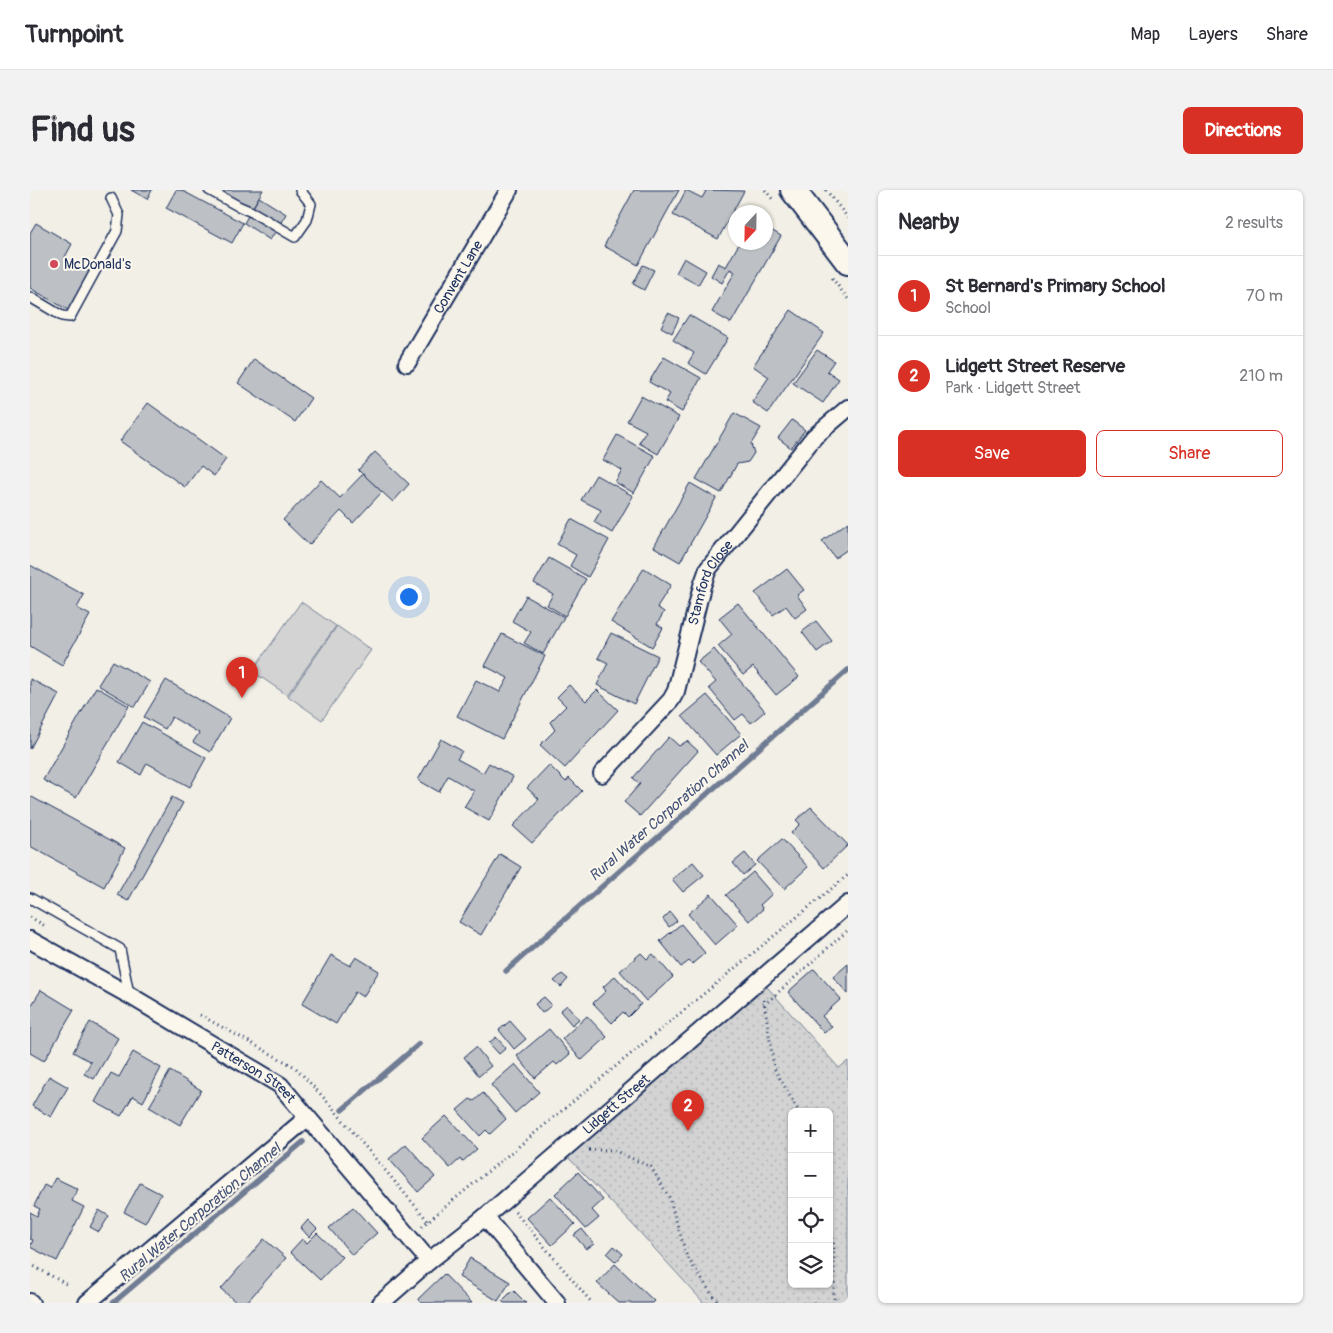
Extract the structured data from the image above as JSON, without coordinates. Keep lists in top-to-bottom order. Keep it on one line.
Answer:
{"streets":{"street":["Convent Lane","Stamford Close","Patterson Street","Lidgett Street"]},"crossings":[["Patterson Street","Lidgett Street"]],"water":["Rural Water Corporation Channel"],"places":["McDonald's"],"north":"bottom","page":{"header":"Turnpoint","nav":["Map","Layers","Share"],"buttons":["Directions",["Save","Share"]],"title":"Find us","heading":["Nearby","2 results"],"list":[{"mark":"1","name":"St Bernard's Primary School","note":"School","value":"70 m"},{"mark":"2","name":"Lidgett Street Reserve","note":"Park · Lidgett Street","value":"210 m"}],"pins":["1","2"],"map_buttons":["+","−"]}}
